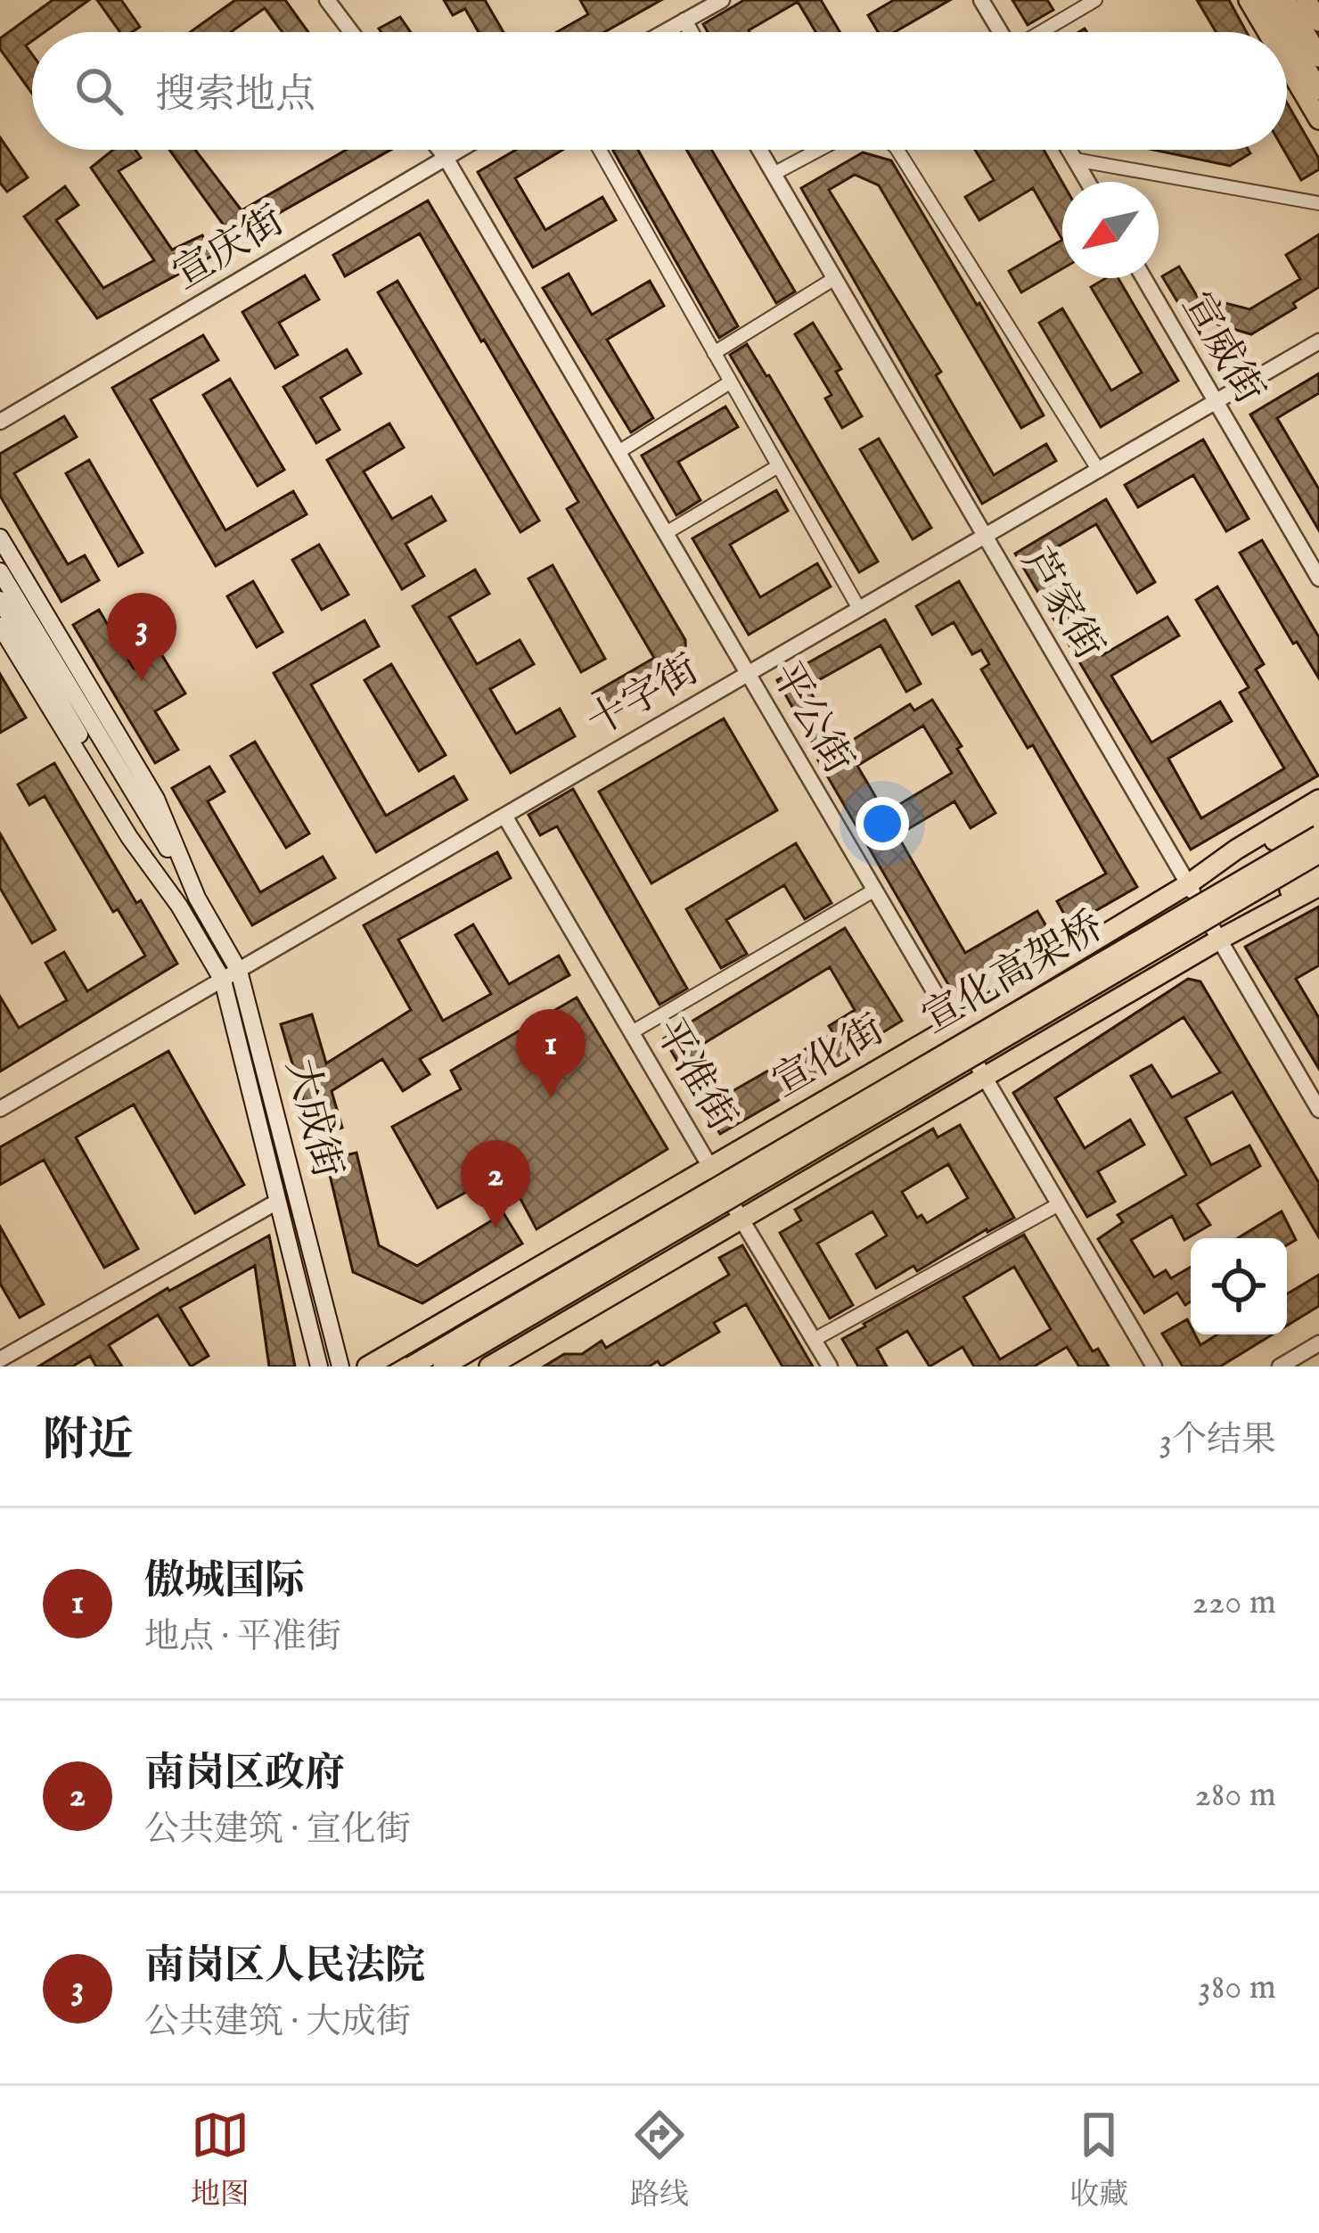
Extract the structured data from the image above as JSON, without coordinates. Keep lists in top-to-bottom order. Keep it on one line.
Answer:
{"streets":{"main road":["宣化高架桥","宣化街","大成街"],"street":["宣庆街","宣威街","芦家街","十字街","平公街","平准街"]},"crossings":[["宣庆街","平公街"],["宣威街","十字街"],["芦家街","十字街"],["芦家街","宣化街"],["十字街","平公街"],["十字街","平准街"],["十字街","大成街"],["平公街","宣化街"],["宣化高架桥","宣化街"],["宣化街","平准街"]],"north":"bottom left","page":{"search":"搜索地点","pins":["3","1","2"],"heading":["附近","3个结果"],"list":[{"mark":"1","name":"傲城国际","note":"地点 · 平准街","value":"220 m"},{"mark":"2","name":"南岗区政府","note":"公共建筑 · 宣化街","value":"280 m"},{"mark":"3","name":"南岗区人民法院","note":"公共建筑 · 大成街","value":"380 m"}],"nav":["地图","路线","收藏"]}}
